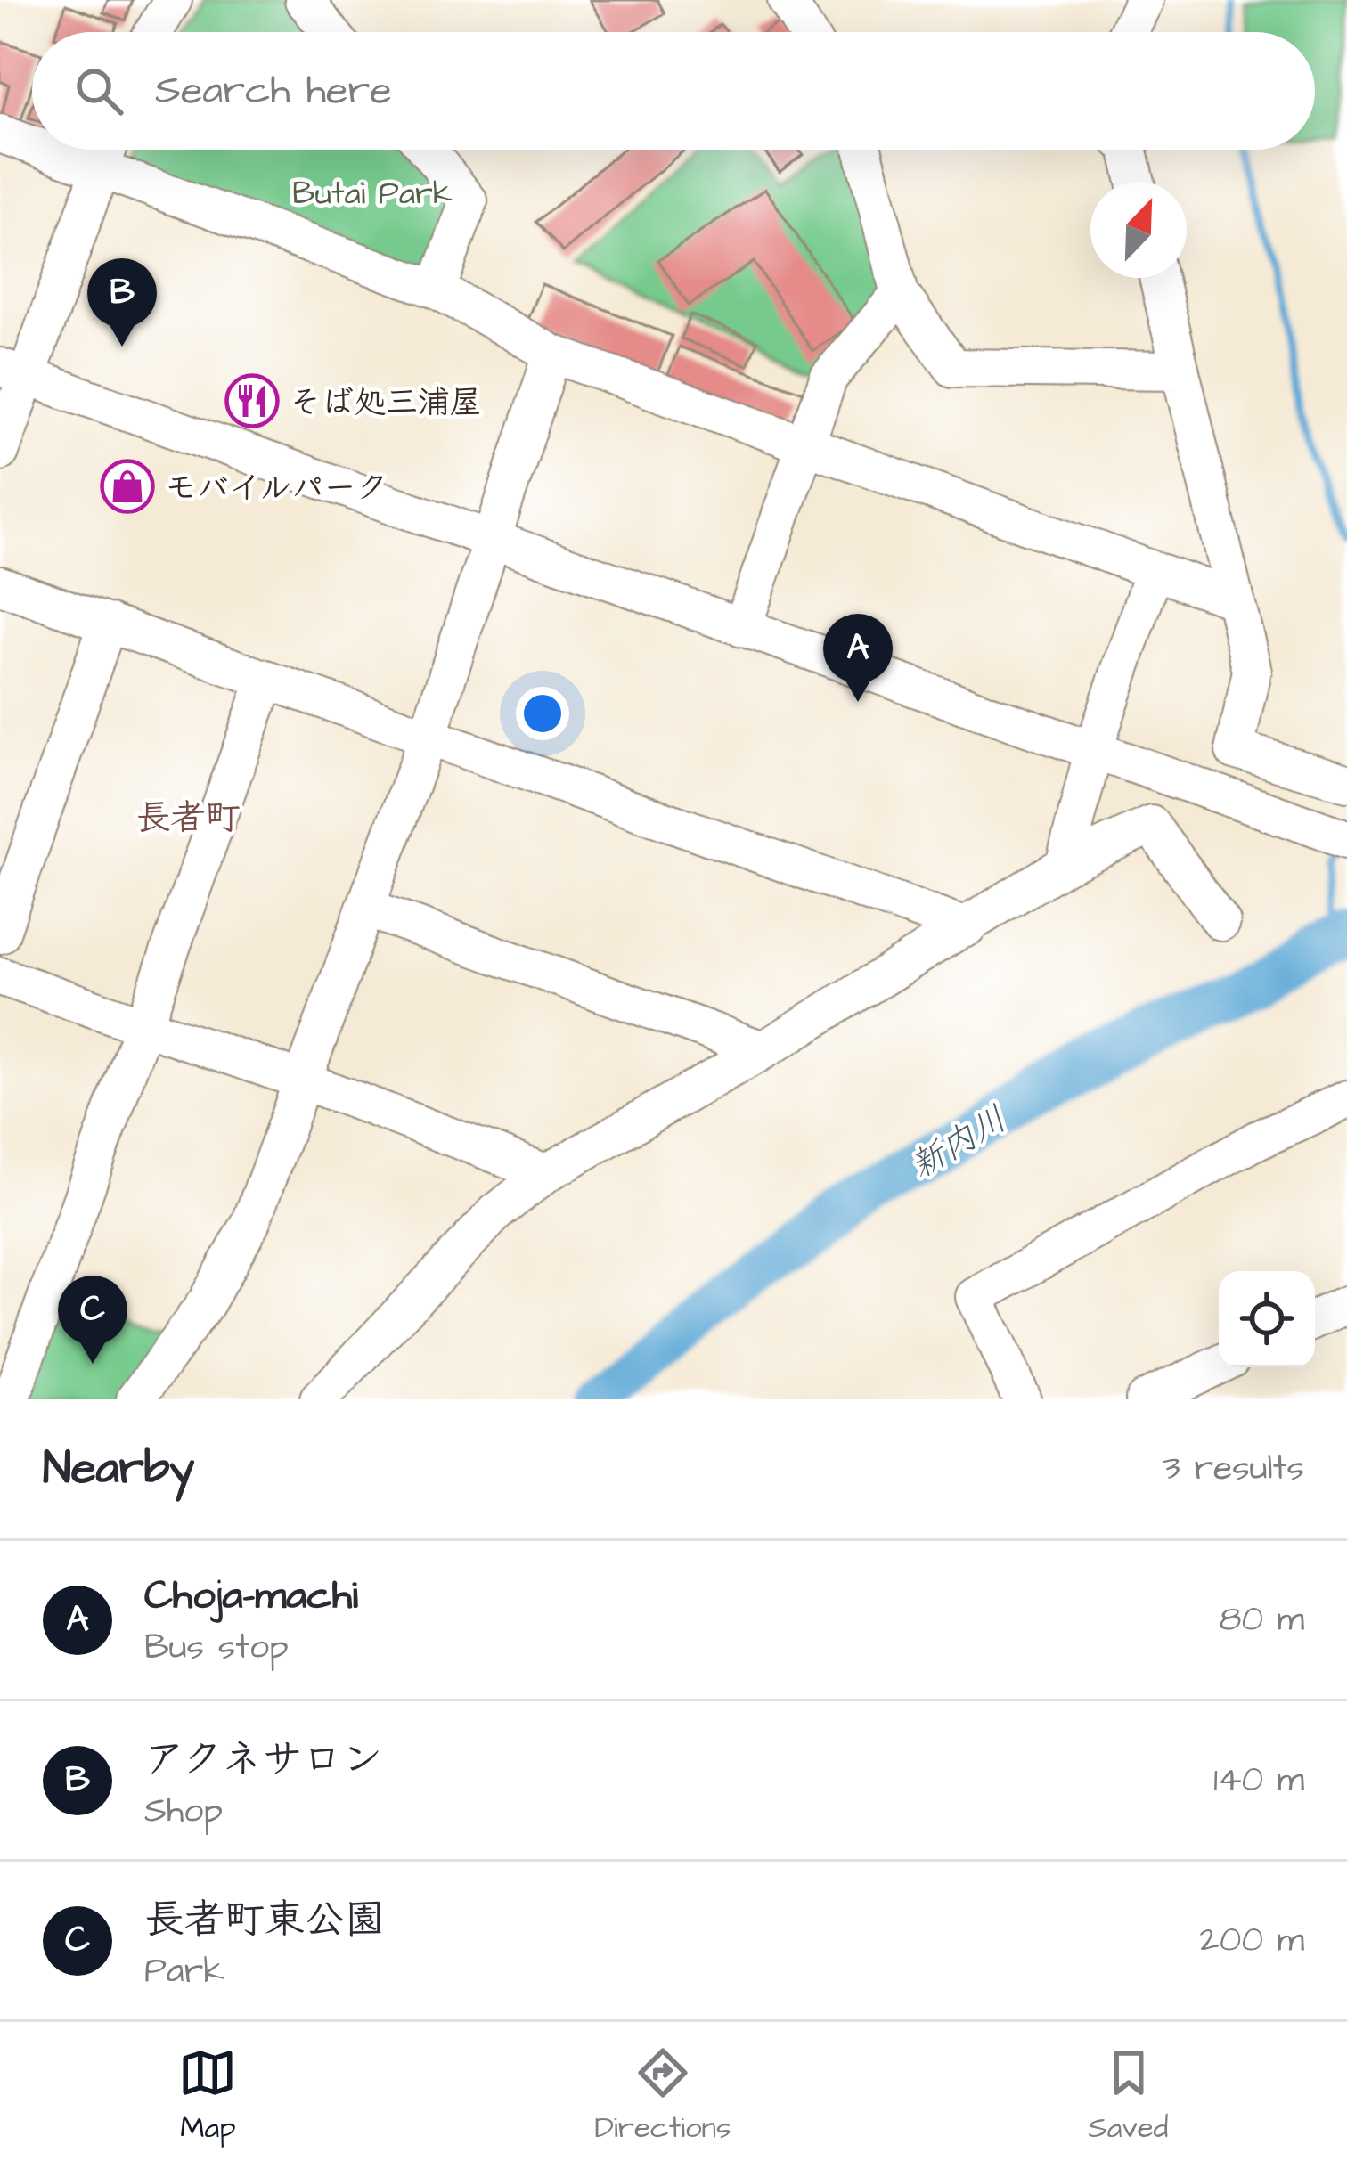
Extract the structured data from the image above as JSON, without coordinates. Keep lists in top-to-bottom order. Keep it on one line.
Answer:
{"districts":["長者町"],"water":["新内川"],"parks":["Butai Park"],"places":{"restaurant":["そば処三浦屋"],"shop":["モバイルパーク"]},"north":"top right","page":{"search":"Search here","pins":["B","A","C"],"heading":["Nearby","3 results"],"list":[{"mark":"A","name":"Choja-machi","note":"Bus stop","value":"80 m"},{"mark":"B","name":"アクネサロン","note":"Shop","value":"140 m"},{"mark":"C","name":"長者町東公園","note":"Park","value":"200 m"}],"nav":["Map","Directions","Saved"]}}
